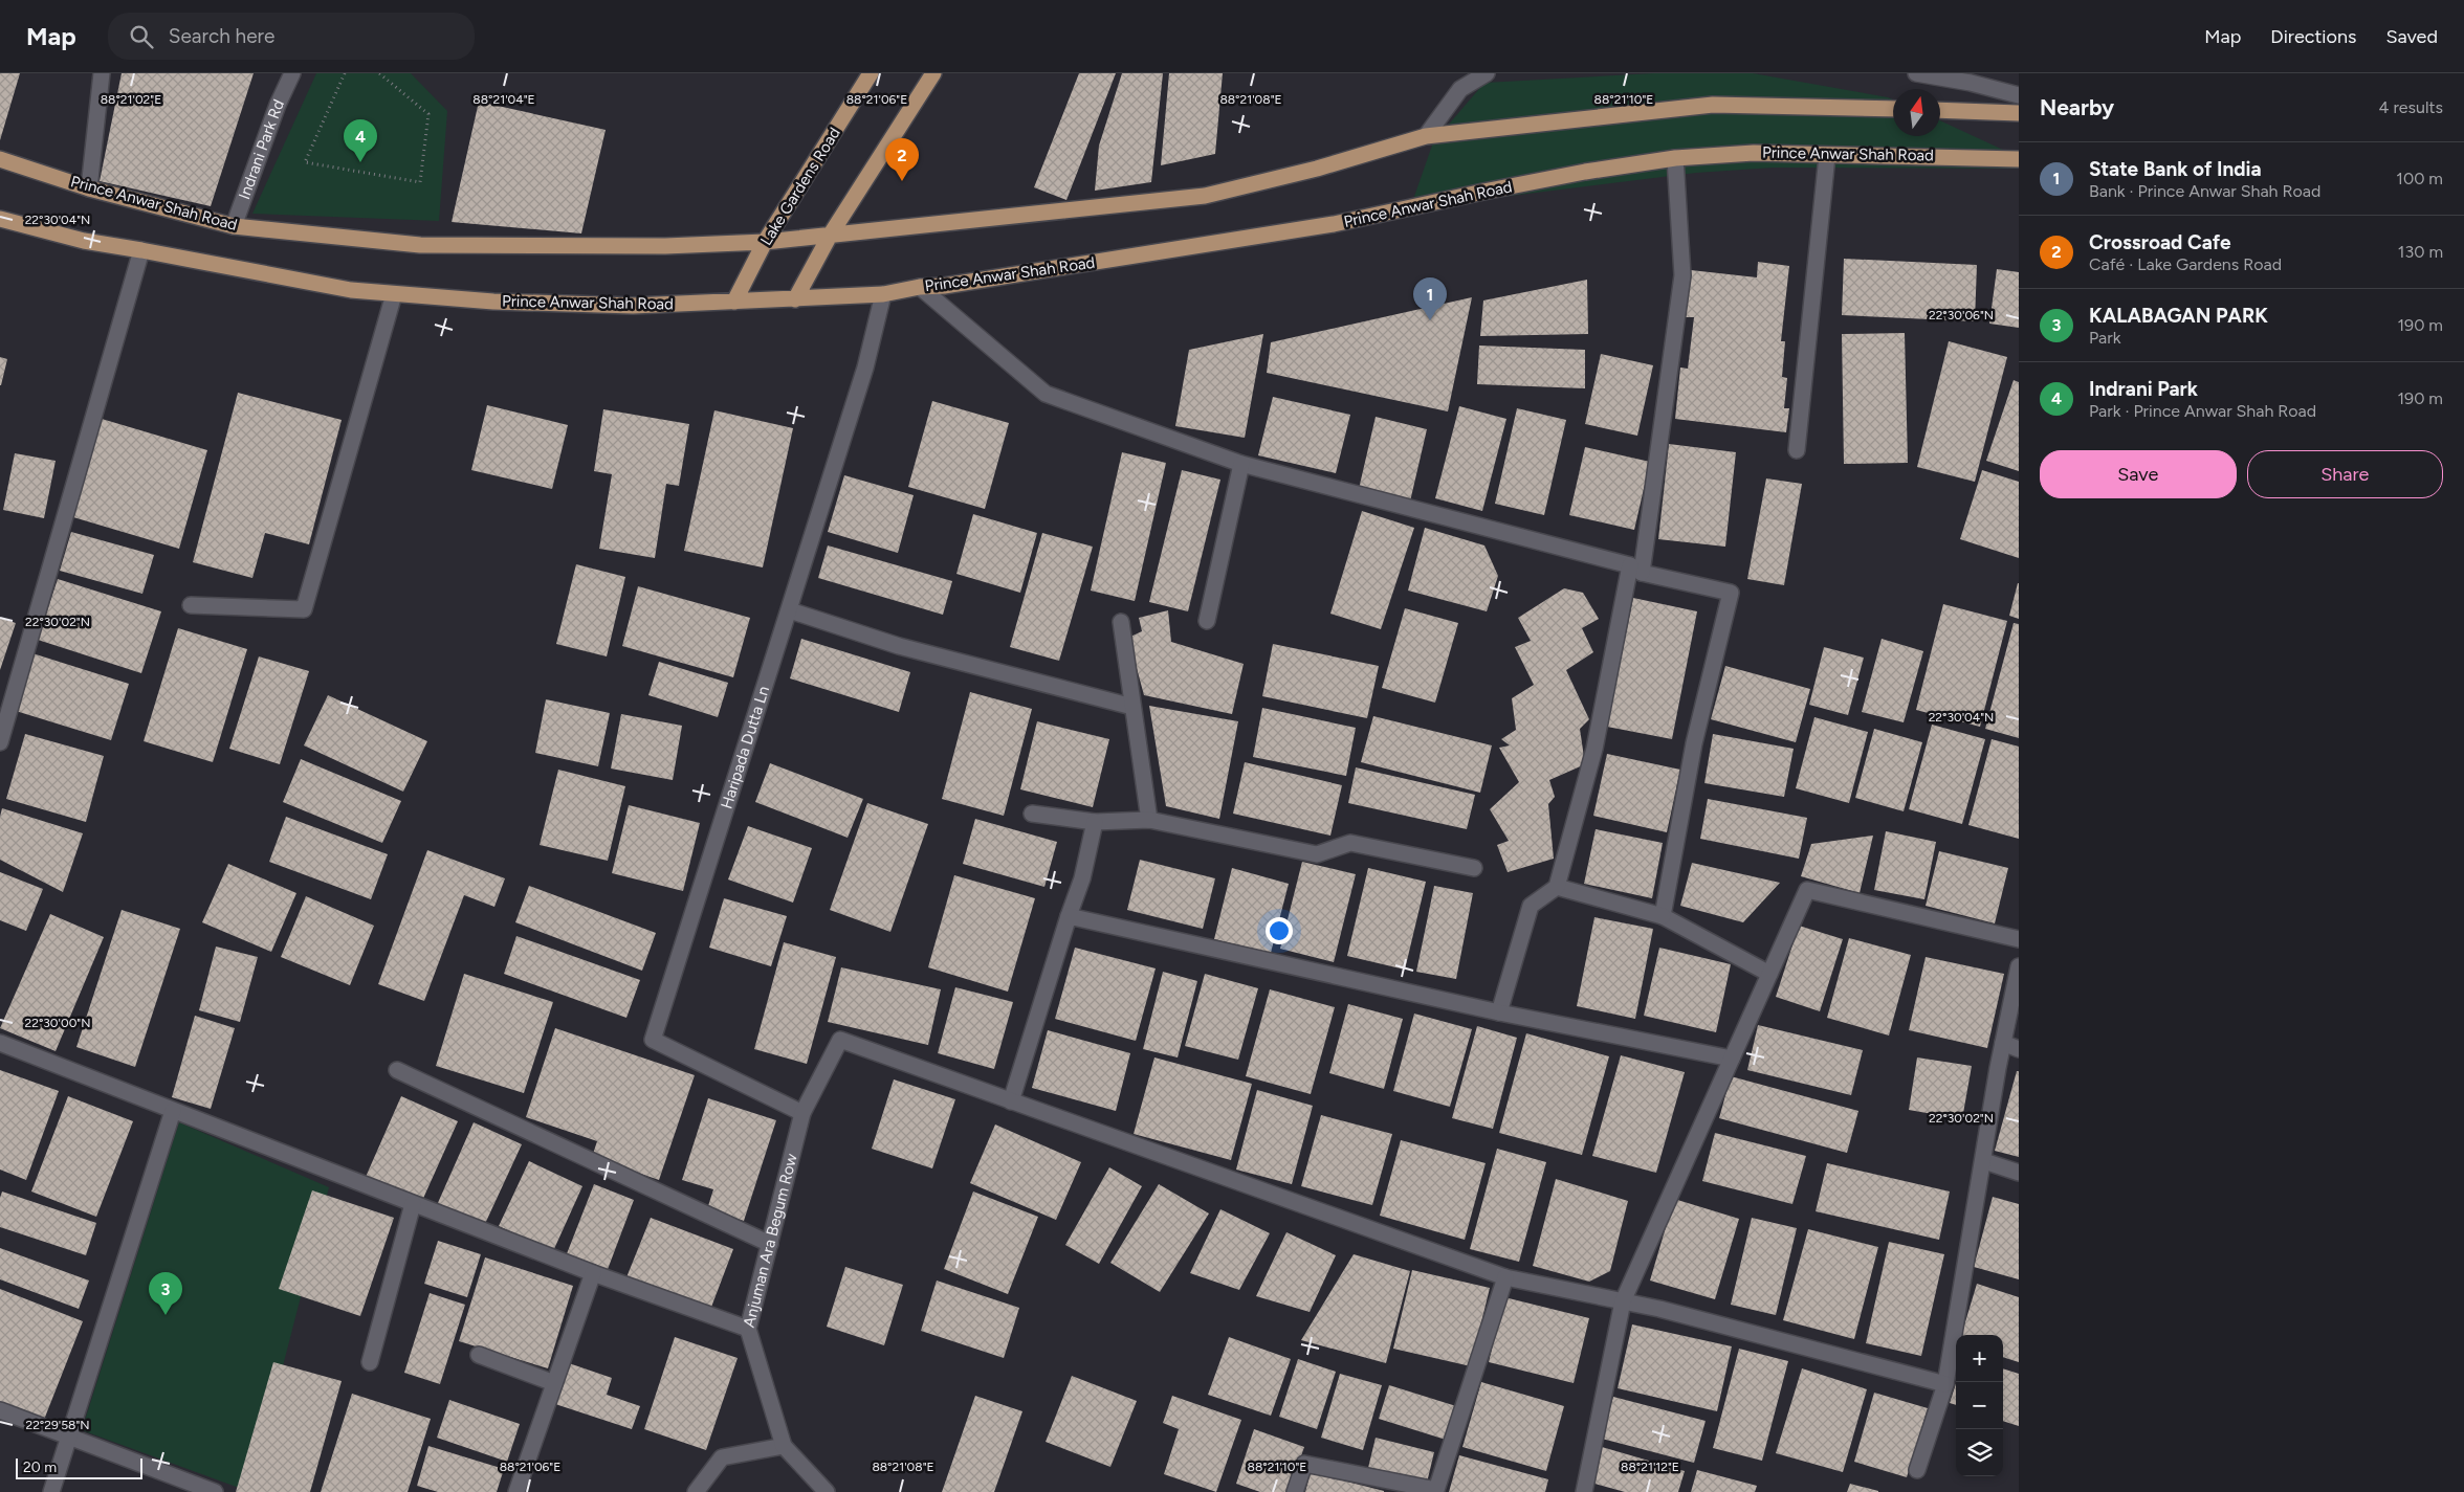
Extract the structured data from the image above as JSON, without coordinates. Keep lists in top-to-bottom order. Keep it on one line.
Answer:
{"streets":{"main road":["Prince Anwar Shah Road","Lake Gardens Road"],"street":["Indrani Park Rd","Haripada Dutta Ln","Anjuman Ara Begum Row"]},"crossings":[["Indrani Park Rd","Prince Anwar Shah Road"],["Prince Anwar Shah Road","Lake Gardens Road"],["Prince Anwar Shah Road","Haripada Dutta Ln"],["Haripada Dutta Ln","Anjuman Ara Begum Row"]],"scale_bar":"20 m","north":"top","page":{"header":"Map","search":"Search here","nav":["Map","Directions","Saved"],"heading":["Nearby","4 results"],"pins":["4","2","1","3"],"list":[{"mark":"1","name":"State Bank of India","note":"Bank · Prince Anwar Shah Road","value":"100 m"},{"mark":"2","name":"Crossroad Cafe","note":"Café · Lake Gardens Road","value":"130 m"},{"mark":"3","name":"KALABAGAN PARK","note":"Park","value":"190 m"},{"mark":"4","name":"Indrani Park","note":"Park · Prince Anwar Shah Road","value":"190 m"}],"buttons":["Save","Share"],"map_buttons":["+","−"],"scale":"20 m"},"coordinates":["88°21'02\"E","88°21'04\"E","88°21'06\"E","88°21'08\"E","88°21'10\"E","22°30'04\"N","22°30'06\"N","22°30'02\"N","22°30'00\"N","22°29'58\"N","88°21'12\"E"]}
